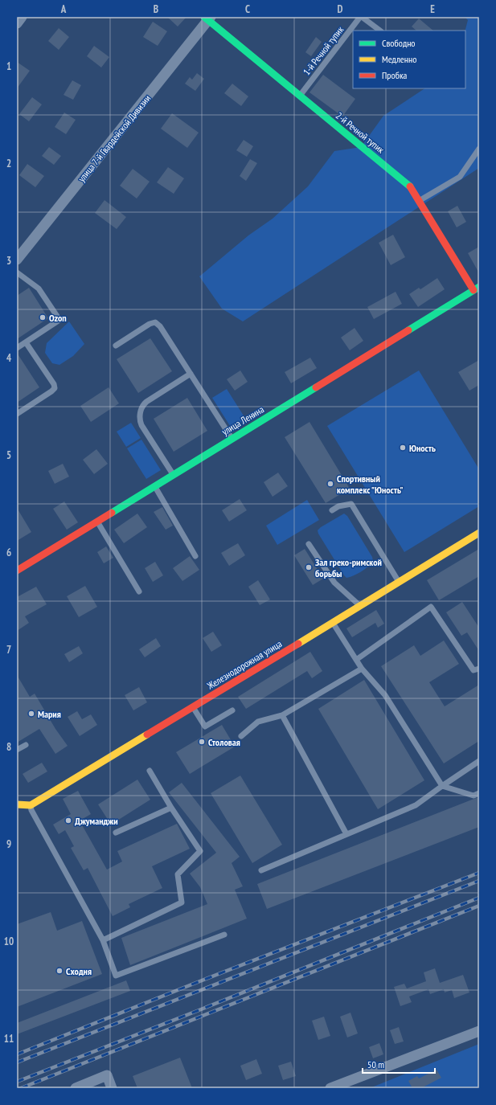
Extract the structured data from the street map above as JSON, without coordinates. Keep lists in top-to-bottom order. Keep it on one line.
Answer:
{"streets":{"street":["2-й Речной тупик","улица 7-й Гвардейской Дивизии","улица Ленина","Железнодорожная улица"],"lane":["1-й Речной тупик"]},"crossings":[["1-й Речной тупик","2-й Речной тупик"],["2-й Речной тупик","улица 7-й Гвардейской Дивизии"],["2-й Речной тупик","улица Ленина"]],"places":["Ozon","Юность","Спортивный комплекс \"Юность\"","Зал греко-римской борьбы","Мария","Столовая","Джуманджи","Сходня"],"legend":["Свободно","Медленно","Пробка"],"scale_bar":"50 m","grid":{"columns":["A","B","C","D","E"],"rows":["1","2","3","4","5","6","7","8","9","10","11"]}}
